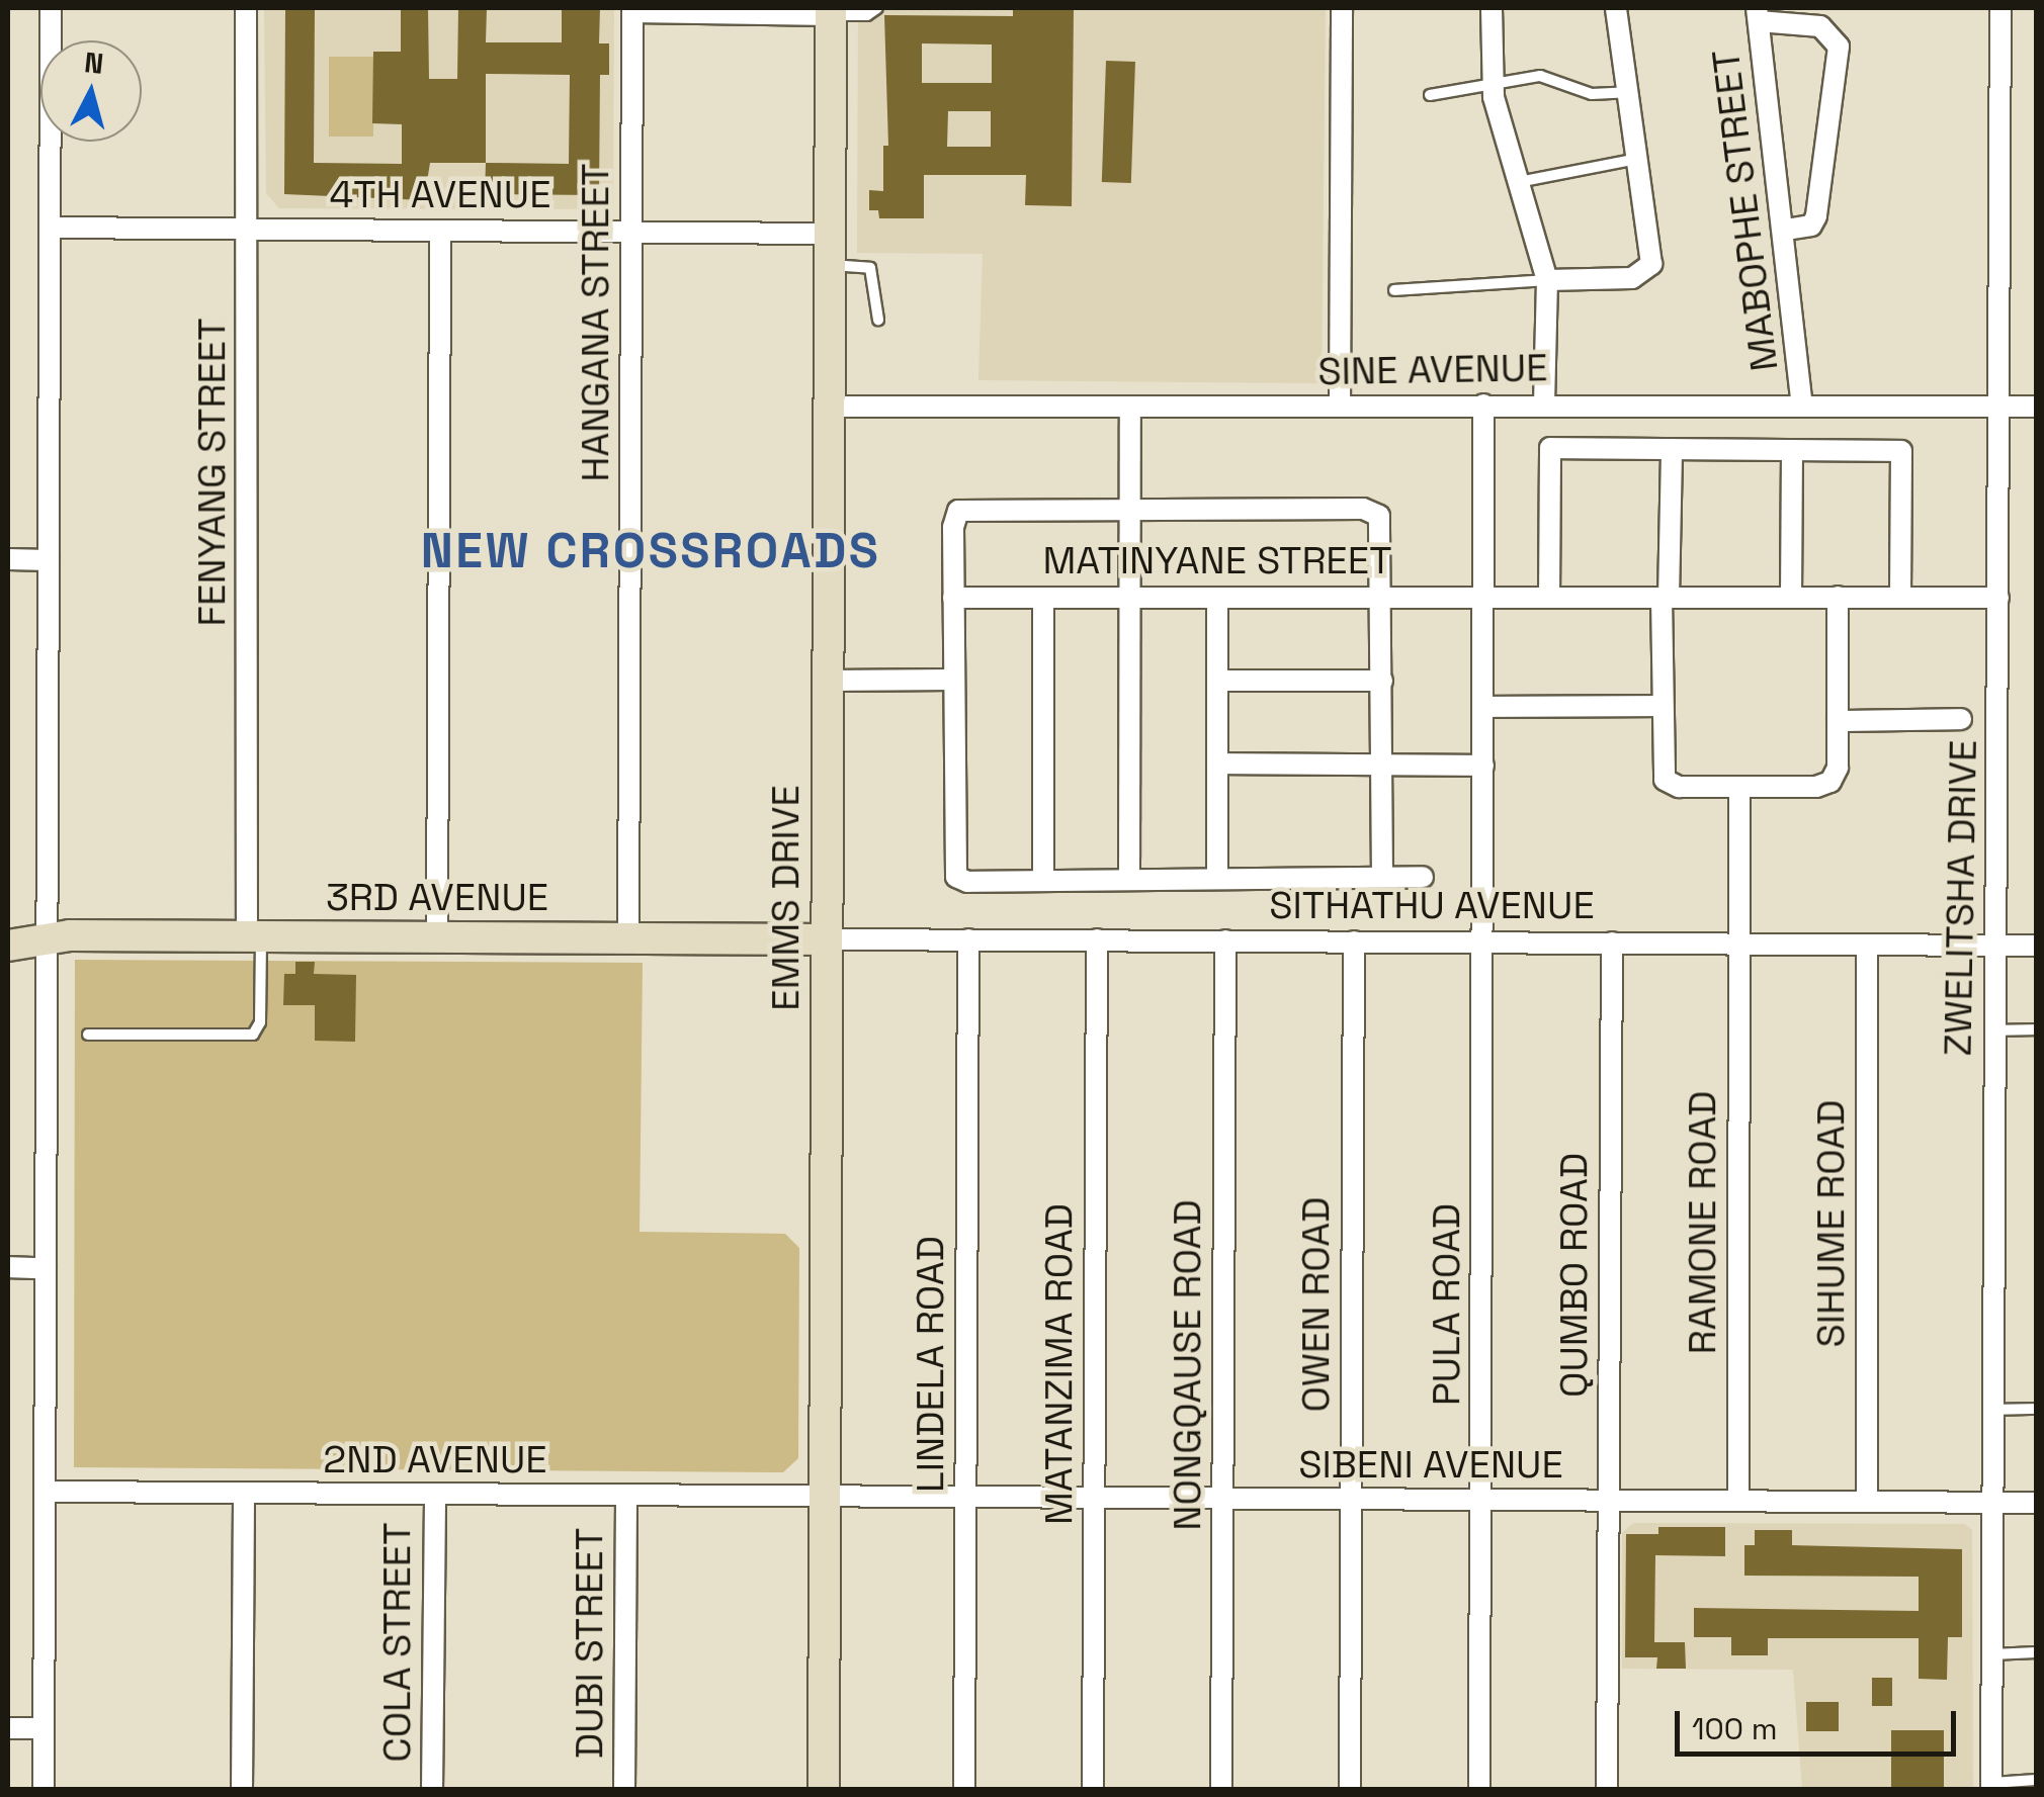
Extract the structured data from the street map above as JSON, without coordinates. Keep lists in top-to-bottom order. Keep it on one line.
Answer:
{"streets":{"street":["4TH AVENUE","MABOPHE STREET","HANGANA STREET","SINE AVENUE","FENYANG STREET","MATINYANE STREET","3RD AVENUE","EMMS DRIVE","ZWELITSHA DRIVE","SITHATHU AVENUE","RAMONE ROAD","SIHUME ROAD","QUMBO ROAD","OWEN ROAD","PULA ROAD","LINDELA ROAD","MATANZIMA ROAD","NONGQAUSE ROAD","2ND AVENUE","SIBENI AVENUE","COLA STREET","DUBI STREET"]},"crossings":[["4TH AVENUE","HANGANA STREET"],["4TH AVENUE","FENYANG STREET"],["4TH AVENUE","EMMS DRIVE"],["MABOPHE STREET","SINE AVENUE"],["HANGANA STREET","3RD AVENUE"],["SINE AVENUE","EMMS DRIVE"],["SINE AVENUE","ZWELITSHA DRIVE"],["SINE AVENUE","PULA ROAD"],["FENYANG STREET","3RD AVENUE"],["MATINYANE STREET","ZWELITSHA DRIVE"],["MATINYANE STREET","PULA ROAD"],["3RD AVENUE","EMMS DRIVE"],["3RD AVENUE","SITHATHU AVENUE"],["EMMS DRIVE","SITHATHU AVENUE"],["EMMS DRIVE","2ND AVENUE"],["EMMS DRIVE","SIBENI AVENUE"],["ZWELITSHA DRIVE","SITHATHU AVENUE"],["ZWELITSHA DRIVE","SIBENI AVENUE"],["SITHATHU AVENUE","RAMONE ROAD"],["SITHATHU AVENUE","SIHUME ROAD"],["SITHATHU AVENUE","QUMBO ROAD"],["SITHATHU AVENUE","OWEN ROAD"],["SITHATHU AVENUE","PULA ROAD"],["SITHATHU AVENUE","LINDELA ROAD"],["SITHATHU AVENUE","MATANZIMA ROAD"],["SITHATHU AVENUE","NONGQAUSE ROAD"],["RAMONE ROAD","SIBENI AVENUE"],["SIHUME ROAD","SIBENI AVENUE"],["QUMBO ROAD","SIBENI AVENUE"],["OWEN ROAD","SIBENI AVENUE"],["PULA ROAD","SIBENI AVENUE"],["LINDELA ROAD","SIBENI AVENUE"],["MATANZIMA ROAD","SIBENI AVENUE"],["NONGQAUSE ROAD","SIBENI AVENUE"],["2ND AVENUE","SIBENI AVENUE"],["2ND AVENUE","COLA STREET"],["2ND AVENUE","DUBI STREET"]],"districts":["NEW CROSSROADS"],"scale_bar":"100 m","north":"top"}
